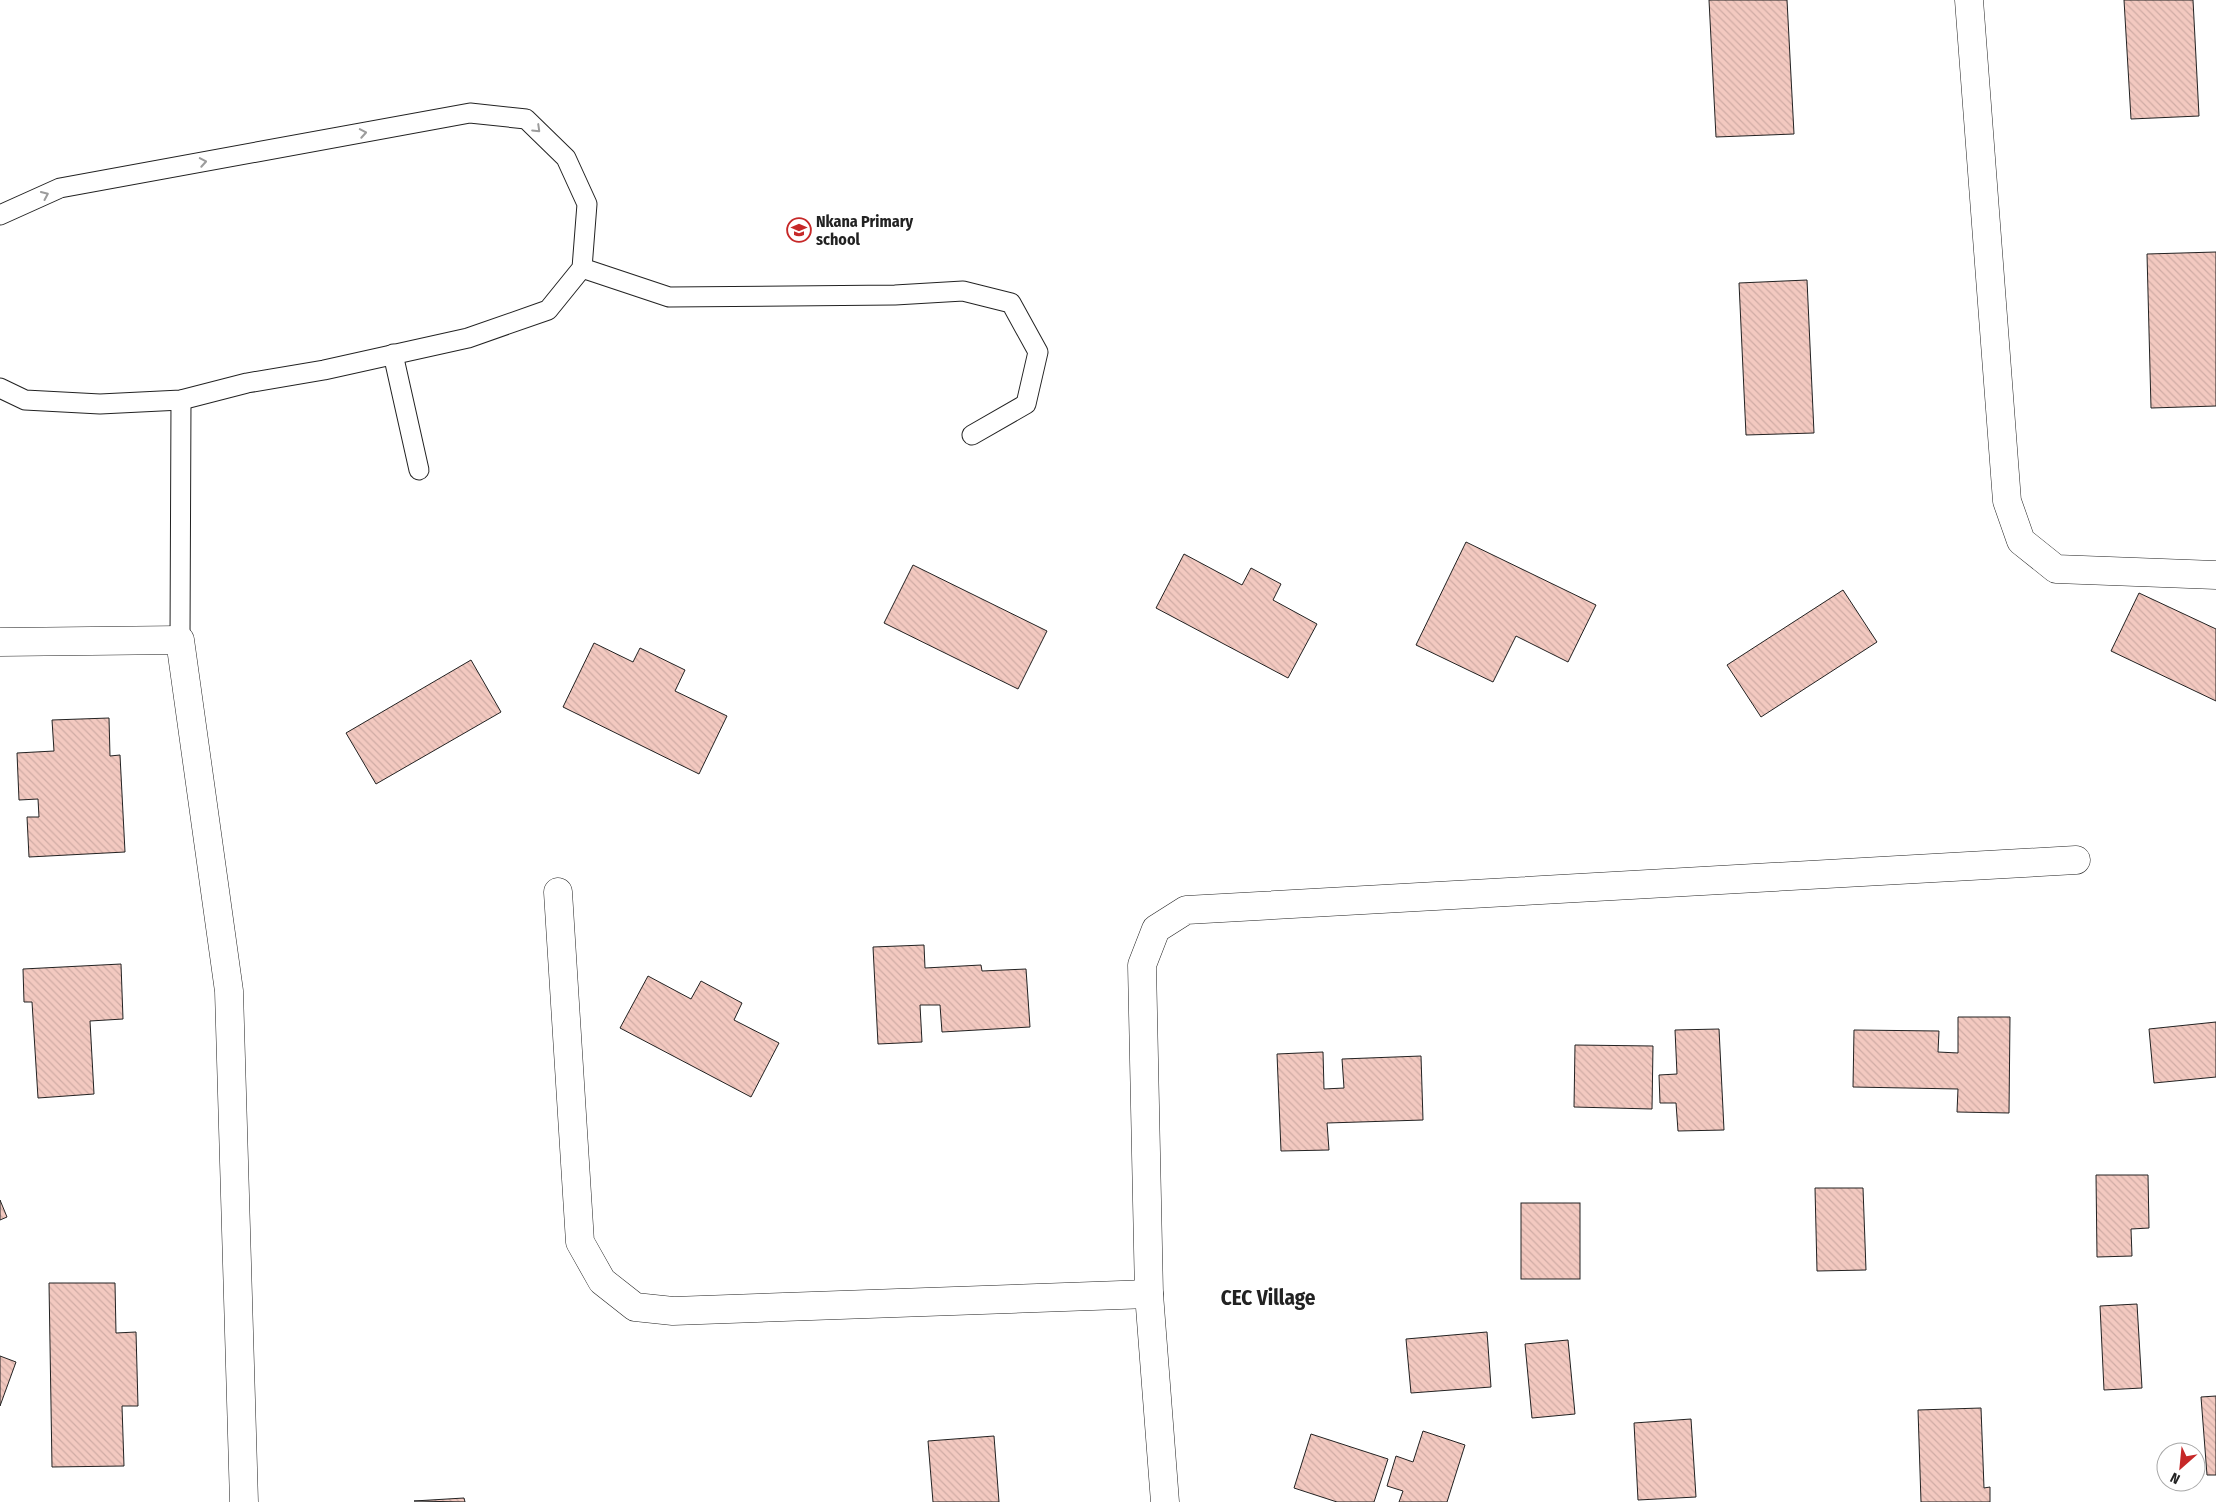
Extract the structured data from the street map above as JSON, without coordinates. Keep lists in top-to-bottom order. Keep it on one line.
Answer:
{"districts":["CEC Village"],"places":{"school or university":["Nkana Primary school"]},"north":"bottom left"}
